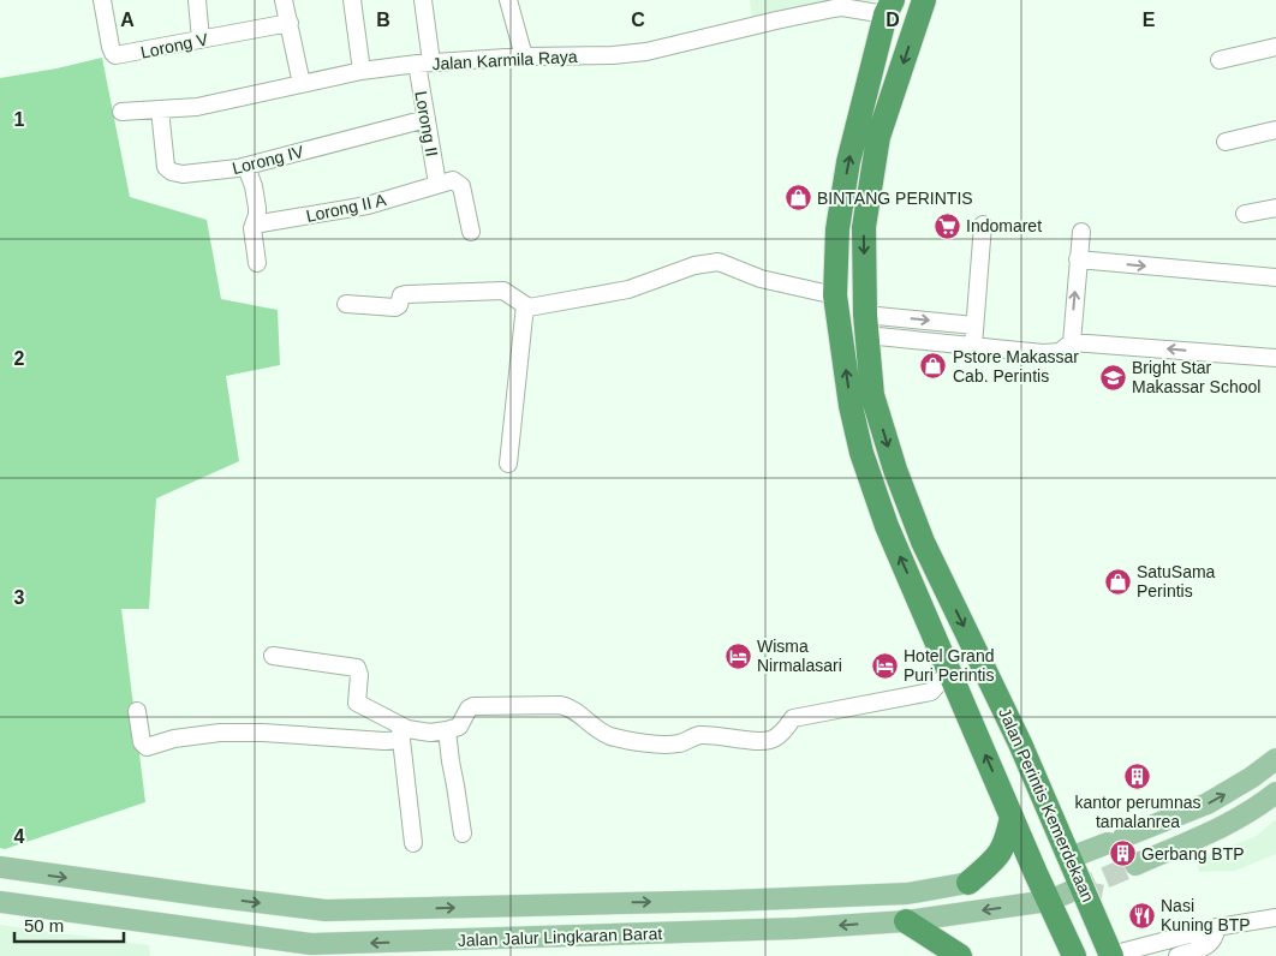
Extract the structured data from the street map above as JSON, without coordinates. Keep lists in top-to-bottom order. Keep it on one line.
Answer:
{"streets":{"highway":["Jalan Perintis Kemerdekaan"],"main road":["Jalan Jalur Lingkaran Barat"],"street":["Lorong V","Jalan Karmila Raya","Lorong II","Lorong IV","Lorong II A"]},"crossings":[["Jalan Karmila Raya","Lorong II"],["Jalan Karmila Raya","Lorong IV"],["Lorong II","Lorong IV"],["Lorong II","Lorong II A"]],"places":{"shop":["BINTANG PERINTIS","Pstore Makassar Cab. Perintis","SatuSama Perintis"],"supermarket":["Indomaret"],"school or university":["Bright Star Makassar School"],"hotel":["Wisma Nirmalasari","Hotel Grand Puri Perintis"],"building":["kantor perumnas tamalanrea","Gerbang BTP"],"restaurant":["Nasi Kuning BTP"]},"scale_bar":"50 m","grid":{"columns":["A","B","C","D","E"],"rows":["1","2","3","4"]}}
